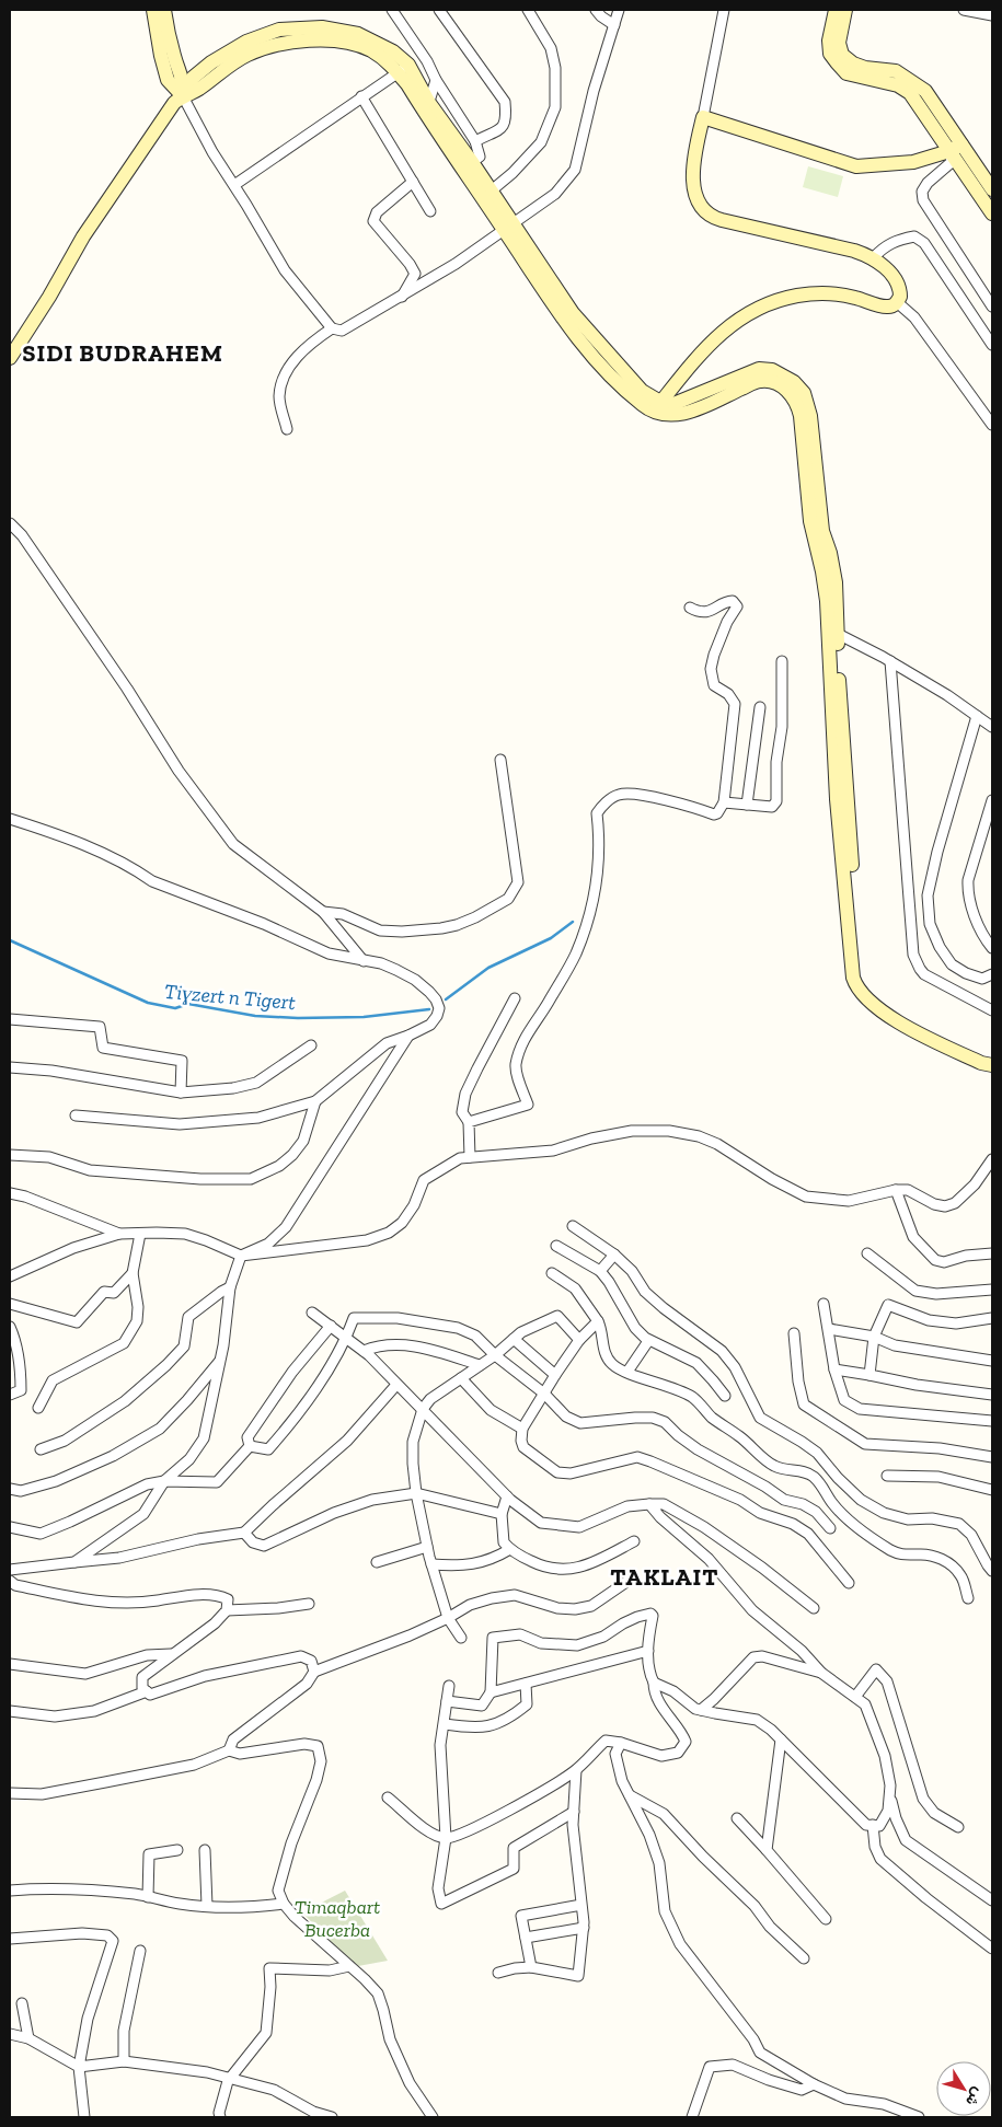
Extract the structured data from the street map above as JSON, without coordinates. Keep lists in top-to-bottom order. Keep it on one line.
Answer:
{"districts":["SIDI BUDRAHEM","TAKLAIT"],"water":["Tiɣzert n Tigert"],"parks":["Timaqbart Bucerba"],"north":"bottom right"}
